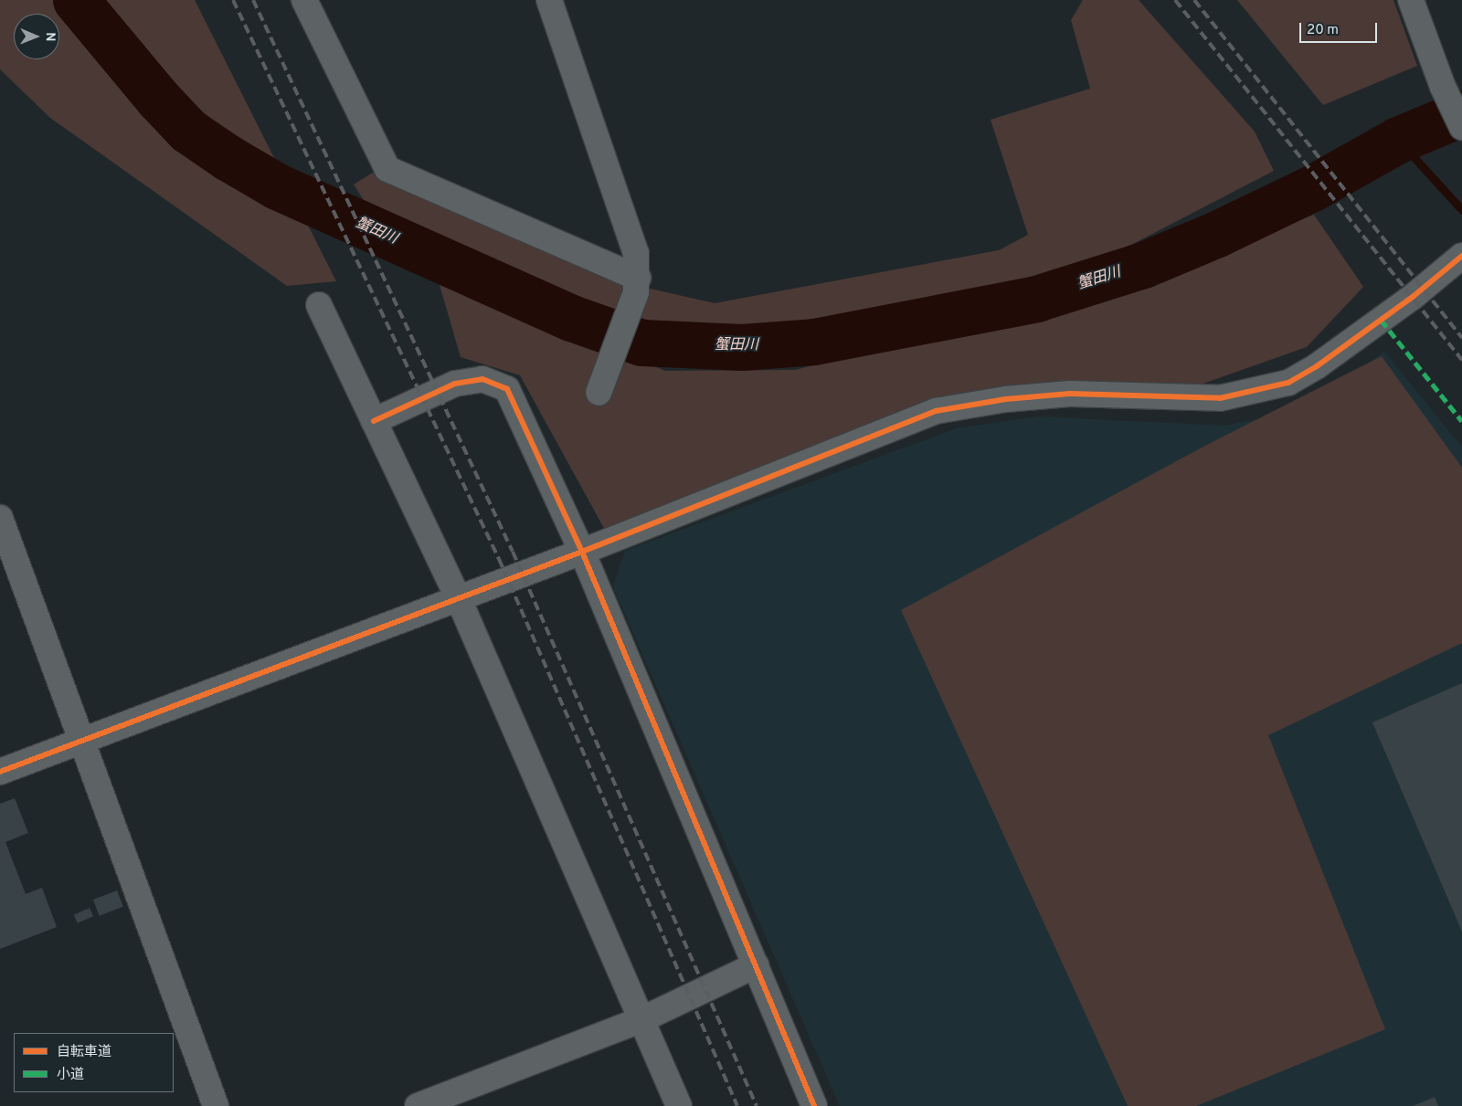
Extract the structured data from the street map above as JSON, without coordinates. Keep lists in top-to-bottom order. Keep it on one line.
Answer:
{"water":["蟹田川"],"legend":["自転車道","小道"],"scale_bar":"20 m","north":"right"}
